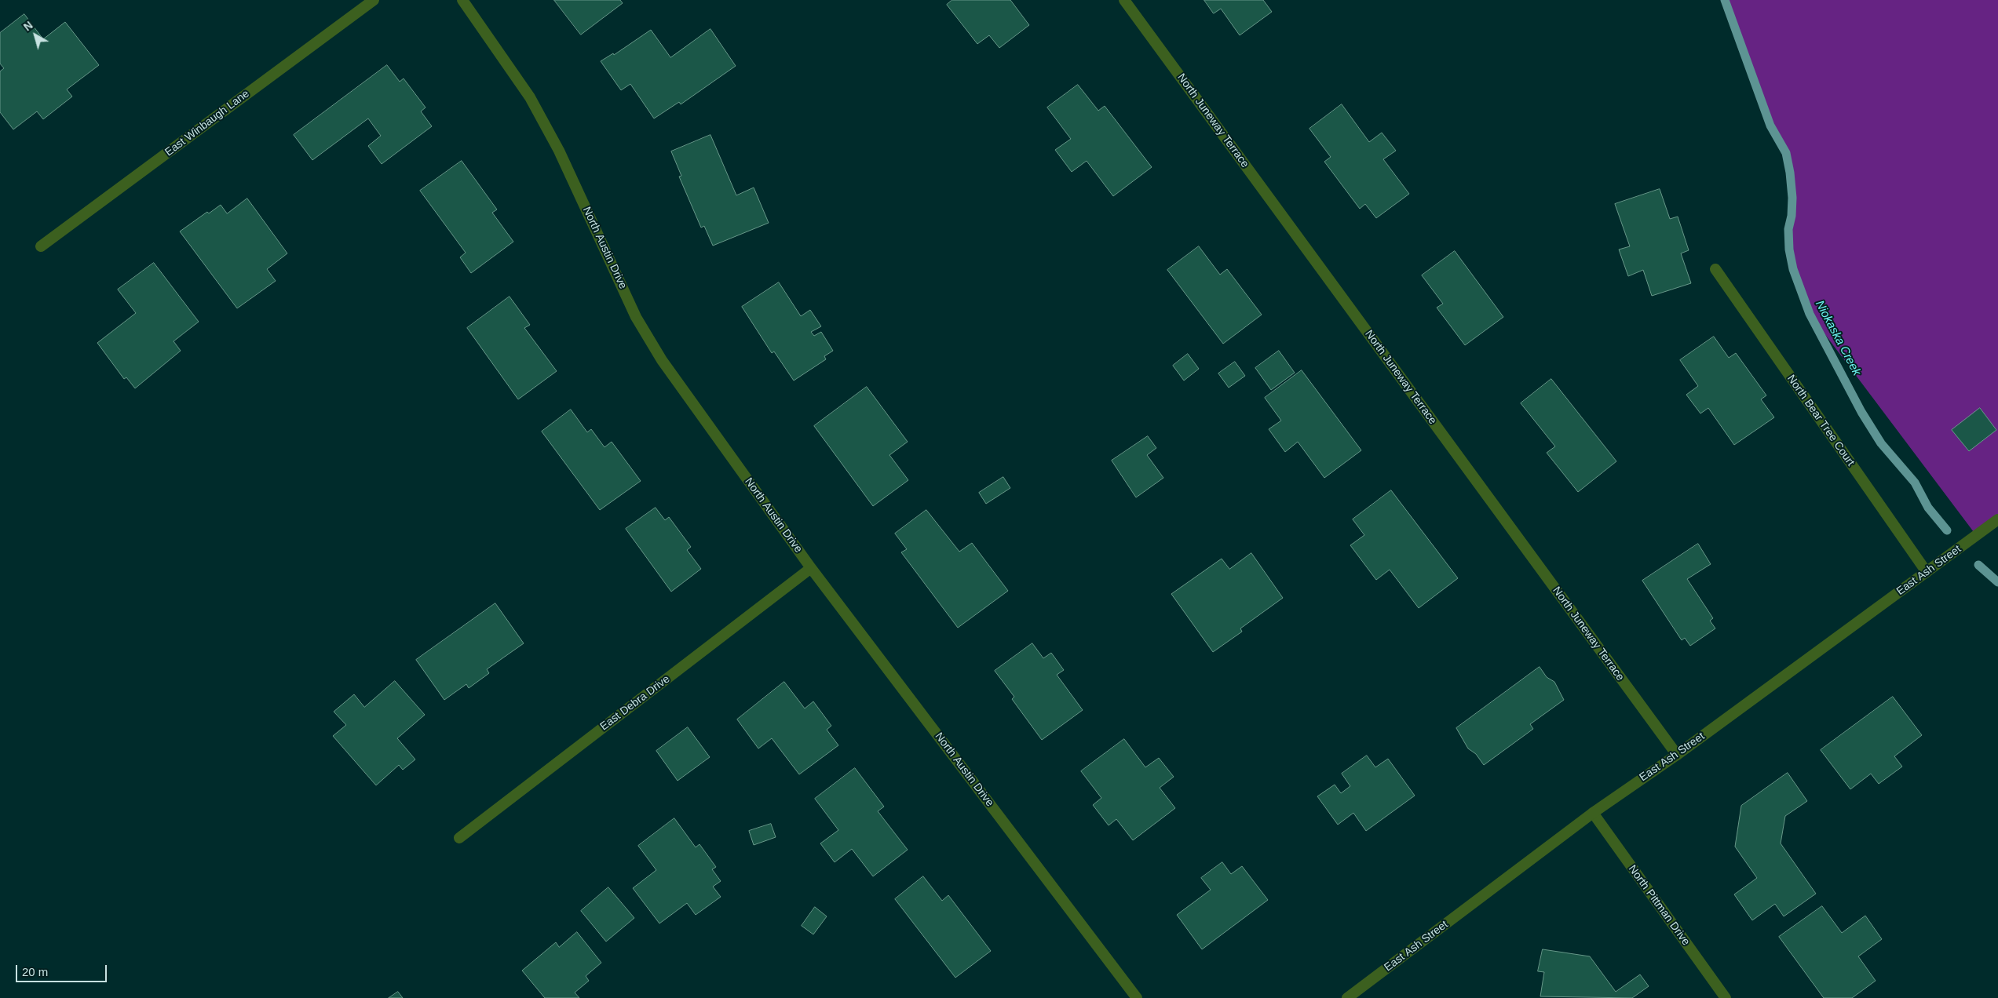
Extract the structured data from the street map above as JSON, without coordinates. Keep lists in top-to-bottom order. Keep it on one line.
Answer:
{"streets":{"street":["North Juneway Terrace","East Winbaugh Lane","North Austin Drive","North Bear Tree Court","East Ash Street","East Debra Drive","North Pittman Drive"]},"crossings":[["North Juneway Terrace","East Ash Street"],["North Austin Drive","East Debra Drive"],["North Bear Tree Court","East Ash Street"],["East Ash Street","North Pittman Drive"]],"water":["Niokaska Creek"],"scale_bar":"20 m","north":"top left"}
